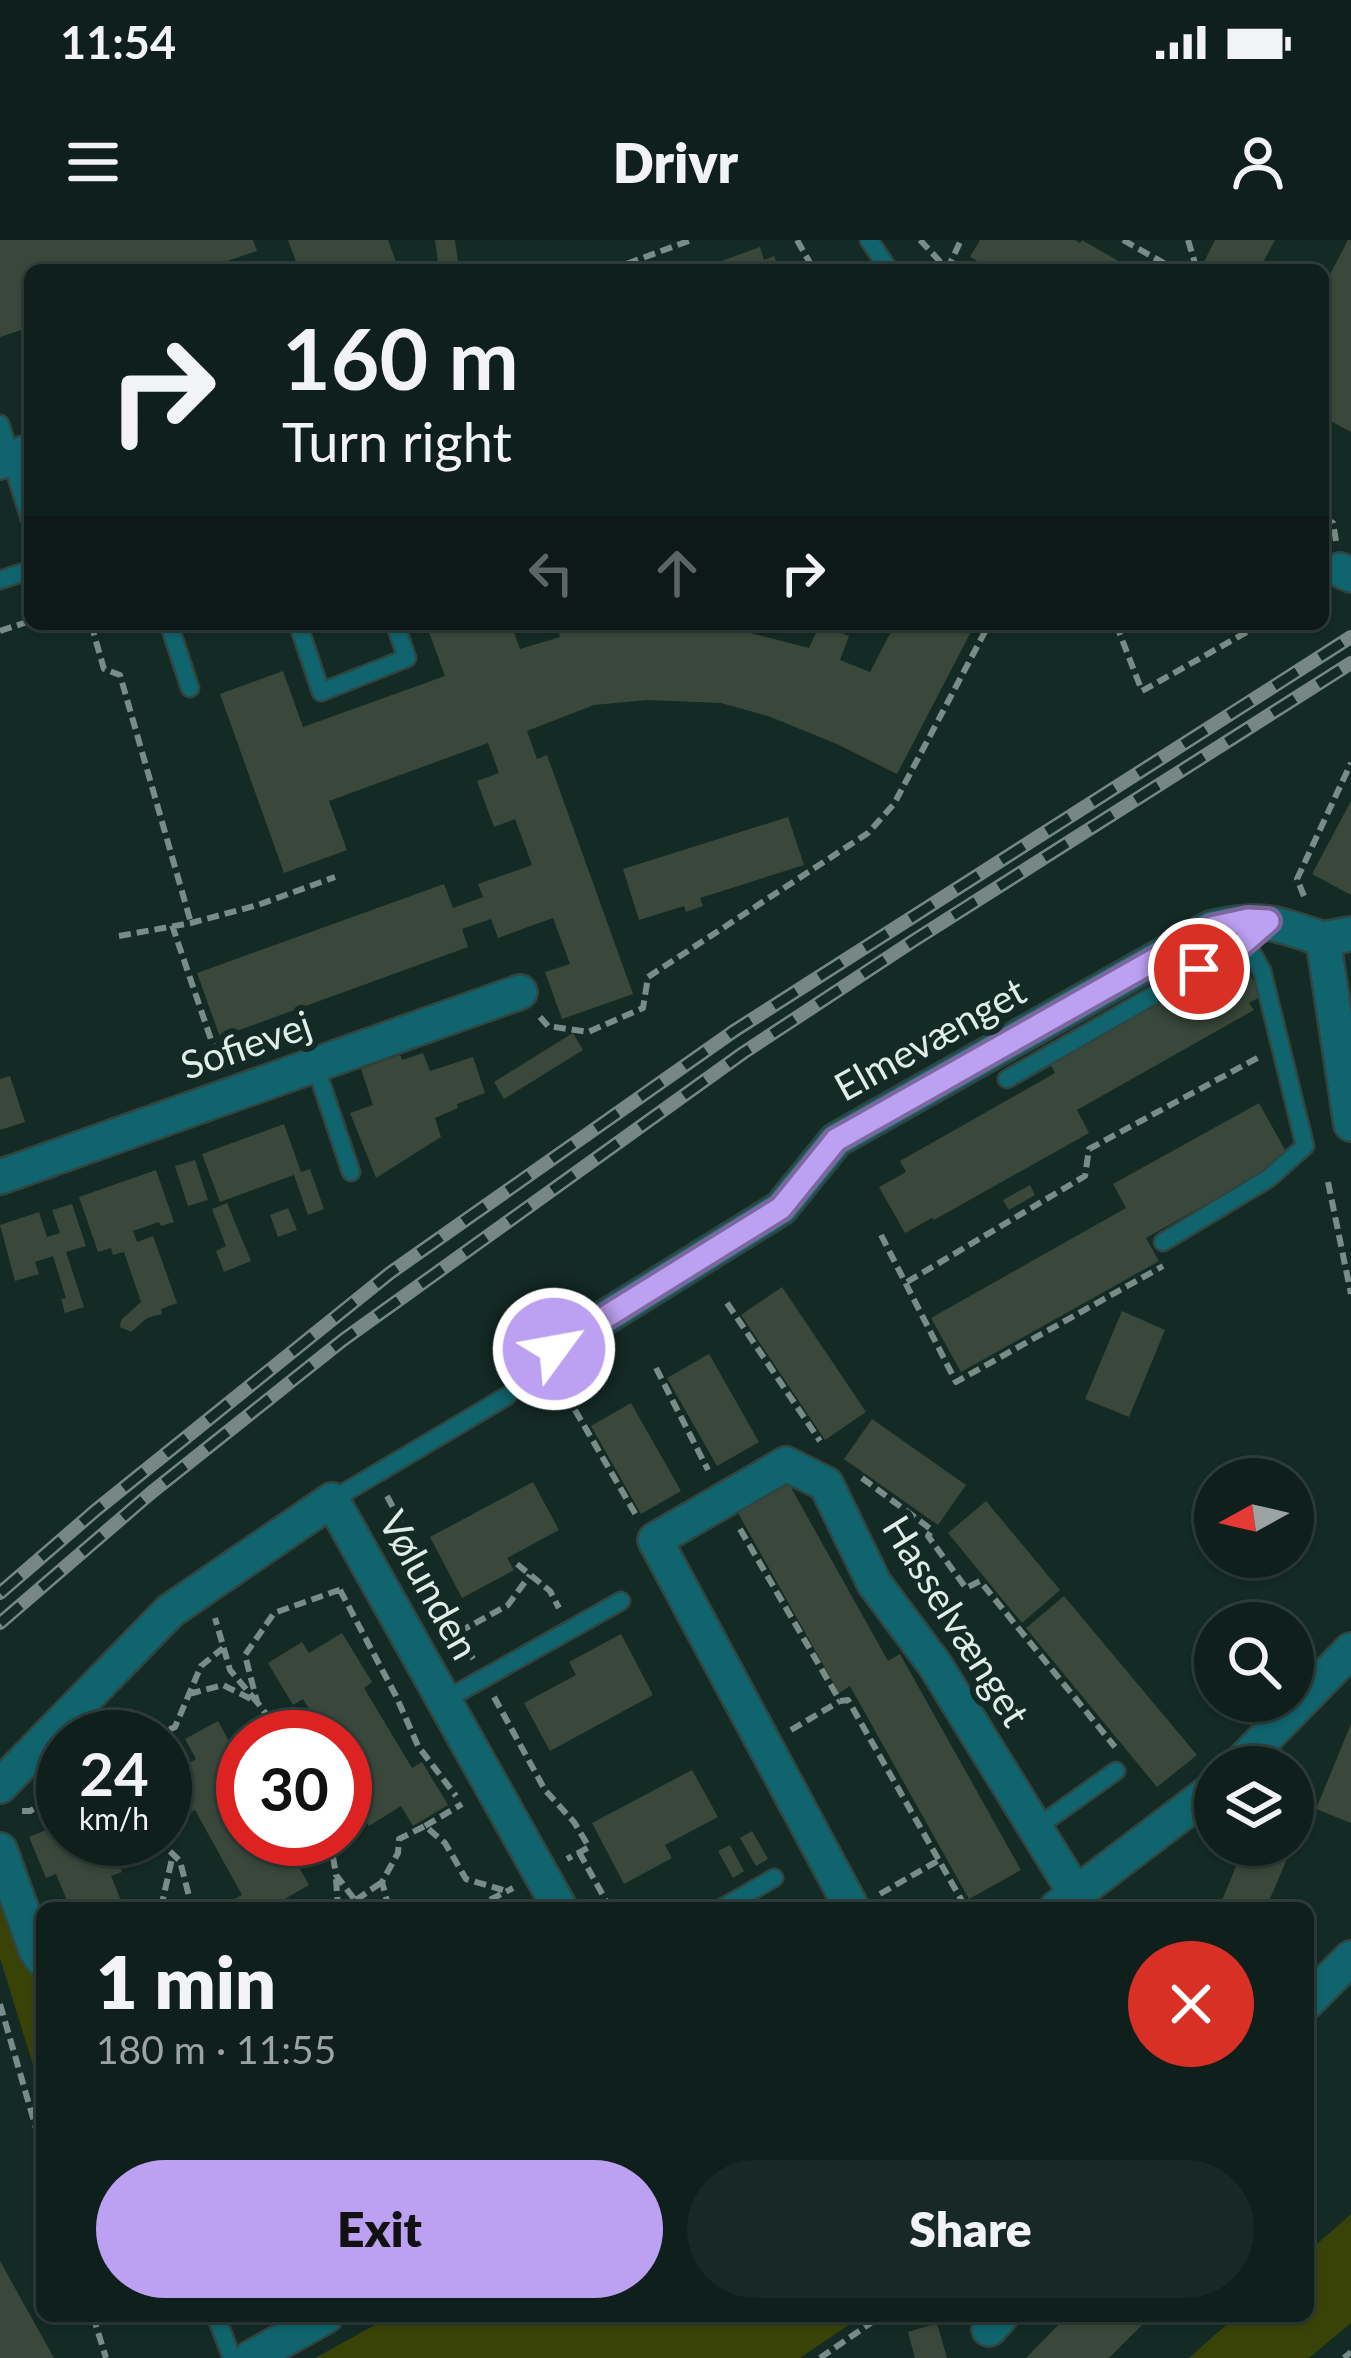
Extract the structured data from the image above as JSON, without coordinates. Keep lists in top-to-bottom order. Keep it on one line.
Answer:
{"streets":{"street":["Elmevænget","Sofievej","Vølunden","Hasselvænget"]},"north":"left","page":{"status":"11:54","header":"Drivr","turn":["160 m","Turn right"],"speed":"24 km/h","limit":"30","heading":["1 min","180 m · 11:55"],"buttons":["Exit","Share"]}}
